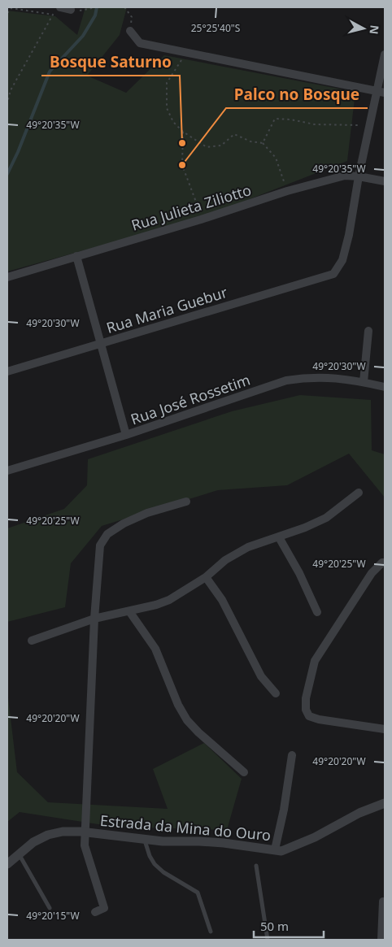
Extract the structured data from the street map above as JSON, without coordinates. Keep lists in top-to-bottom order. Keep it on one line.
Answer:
{"streets":{"street":["Rua Julieta Ziliotto","Rua Maria Guebur","Rua José Rossetim","Estrada da Mina do Ouro"]},"crossings":[["Rua Julieta Ziliotto","Rua Maria Guebur"]],"places":["Bosque Saturno","Palco no Bosque"],"scale_bar":"50 m","north":"right","coordinates":["25°25'40\"S","49°20'35\"W","49°20'30\"W","49°20'25\"W","49°20'20\"W","49°20'15\"W"]}
